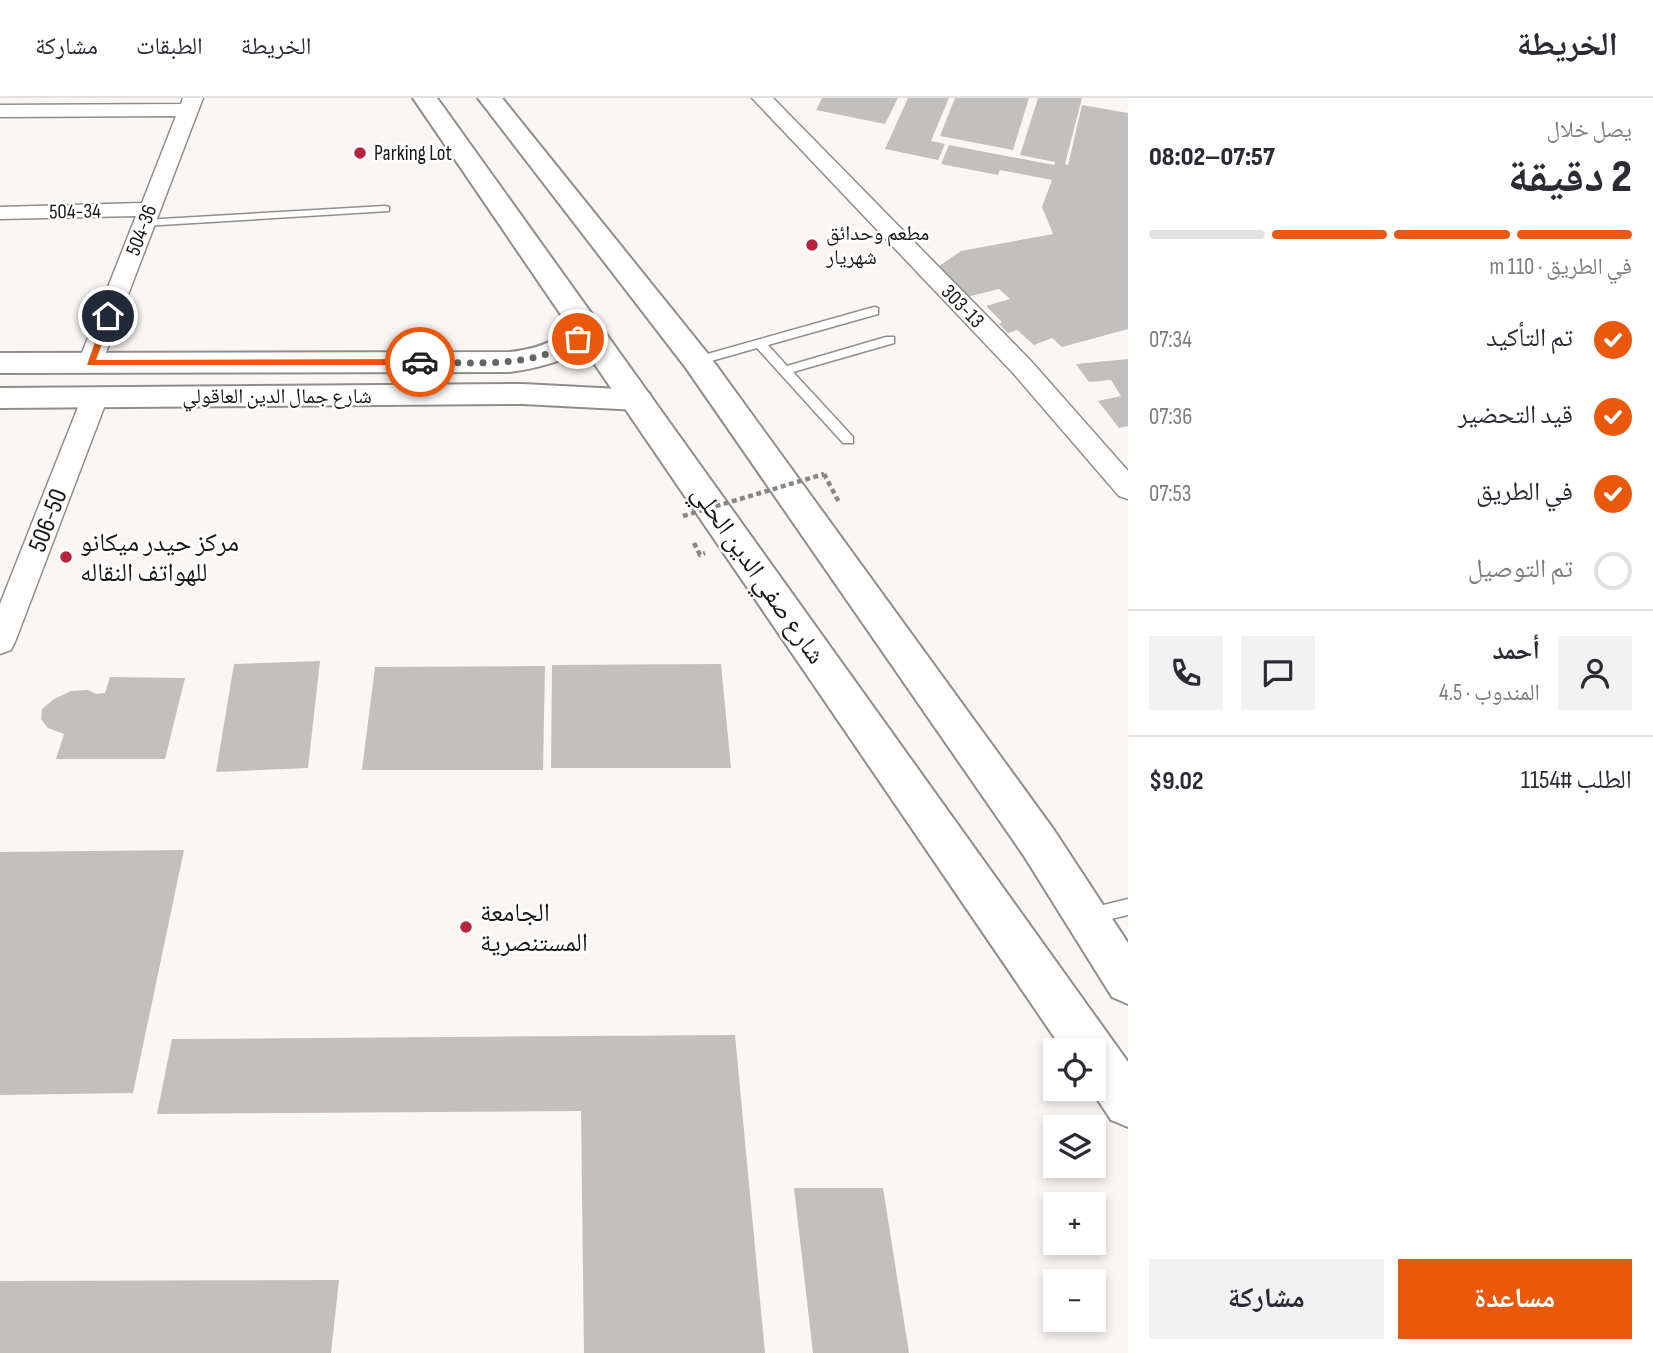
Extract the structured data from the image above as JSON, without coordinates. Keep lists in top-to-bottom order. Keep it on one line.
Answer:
{"streets":{"main road":["شارع جمال الدين العاقولي","شارع صفي الدين الحلي"],"street":["504-34","504-36","303-13","506-50"]},"crossings":[["504-34","504-36"],["504-36","شارع جمال الدين العاقولي"],["شارع جمال الدين العاقولي","506-50"],["شارع جمال الدين العاقولي","شارع صفي الدين الحلي"]],"places":["Parking Lot","مطعم وحدائق شهريار","مركز حيدر ميكانو للهواتف النقاله","الجامعة المستنصرية"],"page":{"header":"الخريطة","nav":["الخريطة","الطبقات","مشاركة"],"heading":["2 دقيقة","يصل خلال","07:57–08:02"],"panel":["أحمد","المندوب · 4.5","الطلب #1154","$9.02"],"bar":"في الطريق · 110 m","list":[["تم التأكيد","07:34"],["قيد التحضير","07:36"],["في الطريق","07:53"],"تم التوصيل"],"map_buttons":["+","−"],"buttons":["مساعدة","مشاركة"]}}
